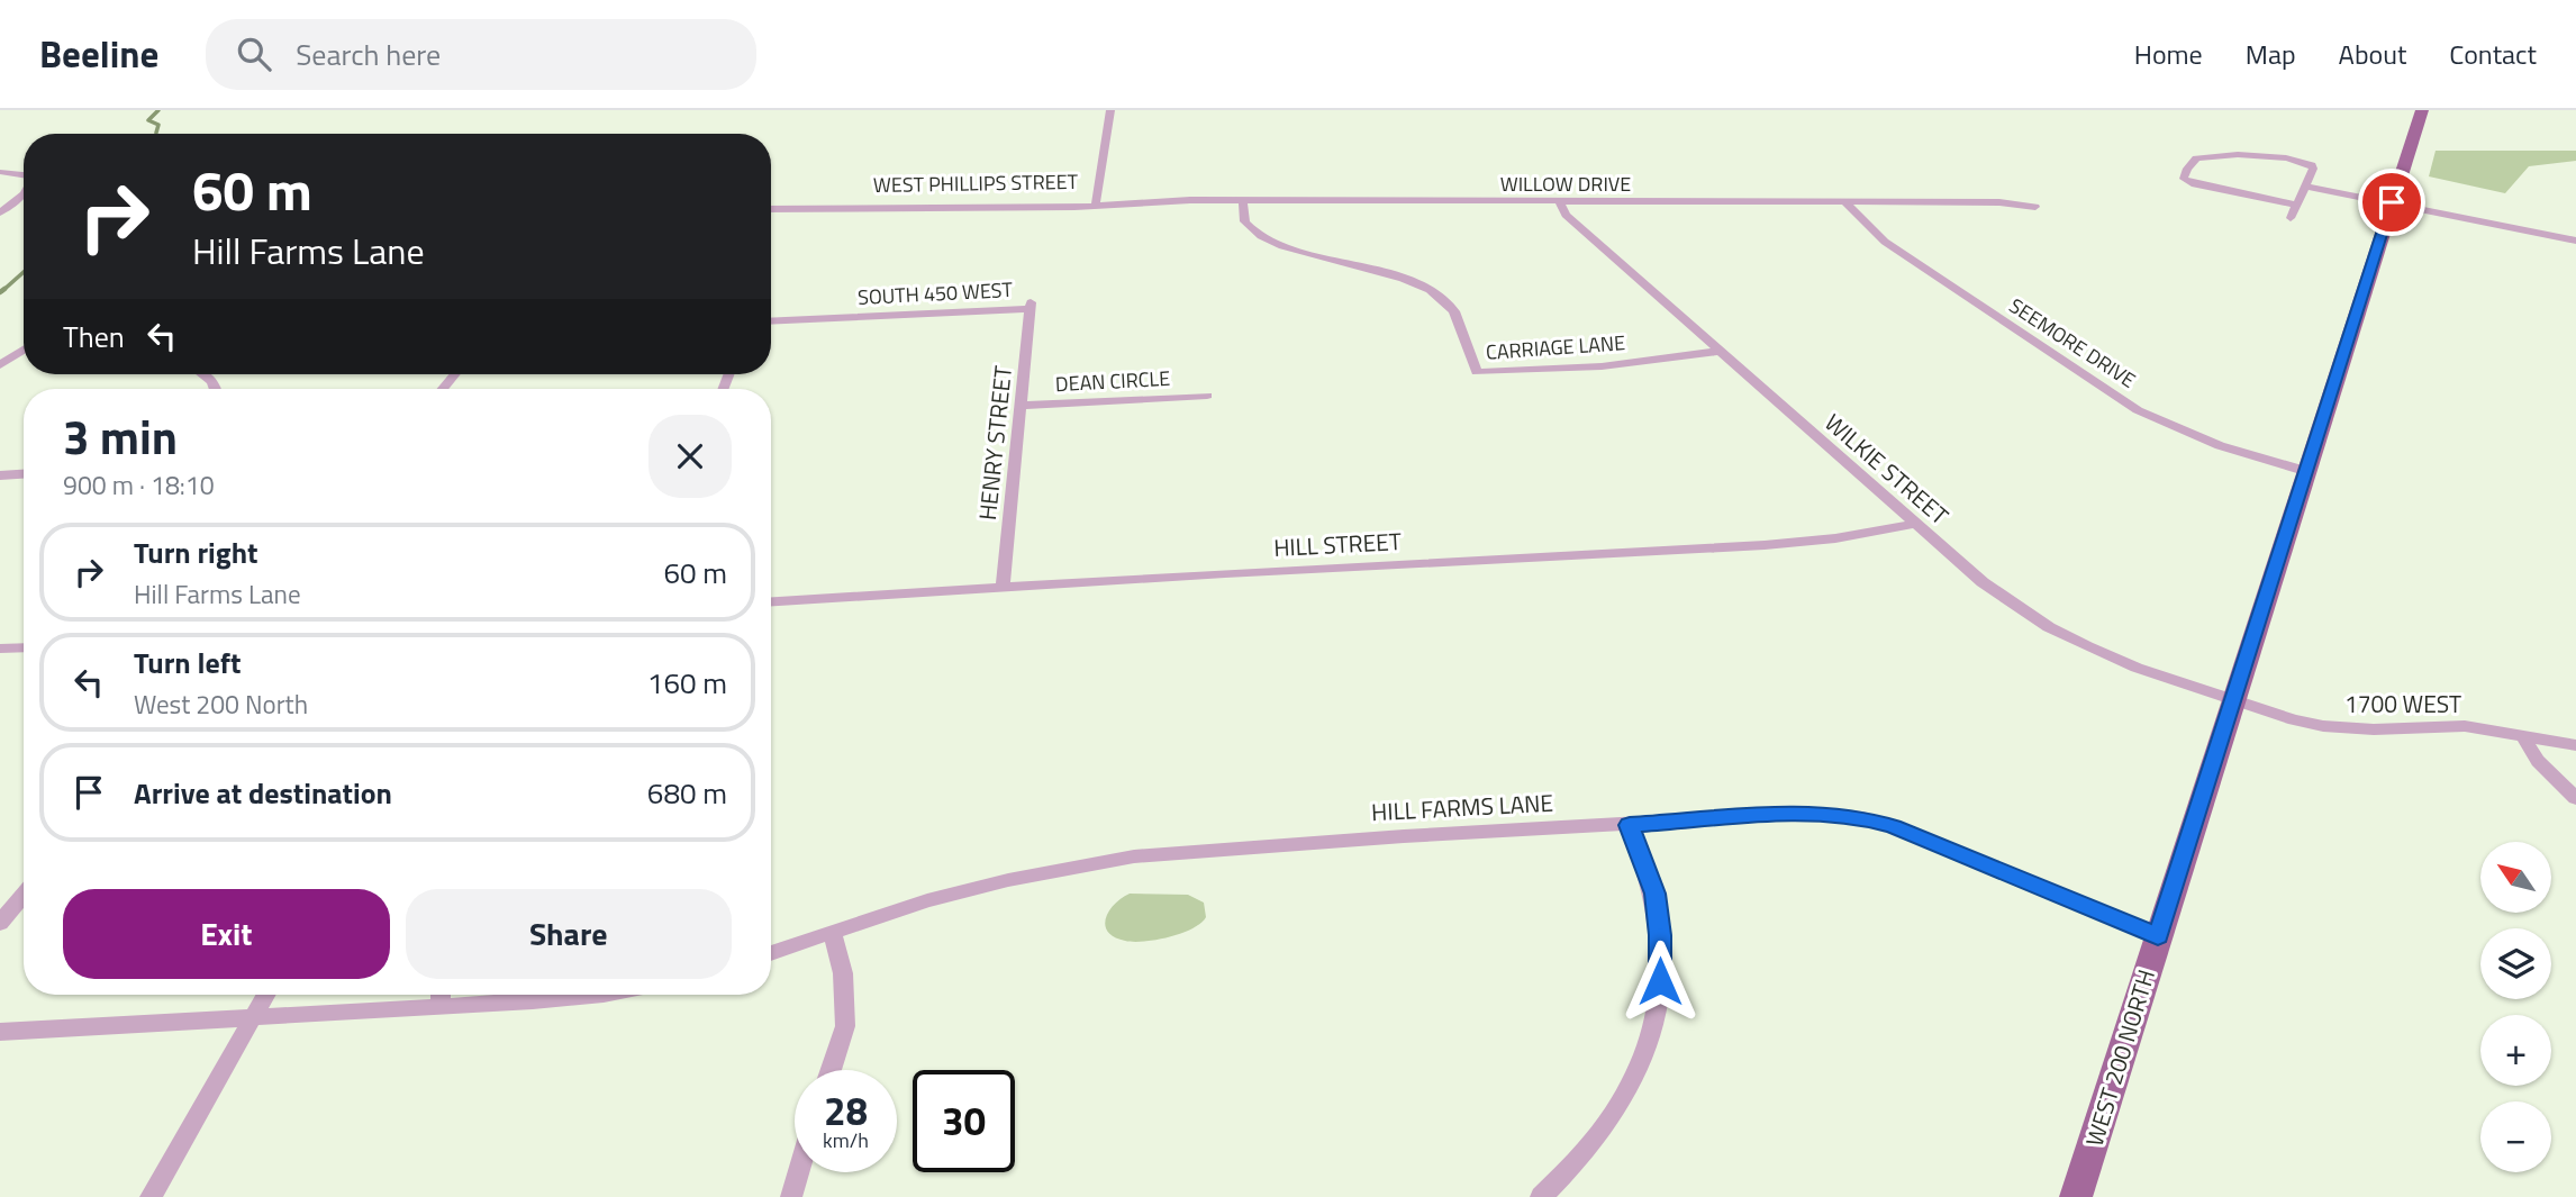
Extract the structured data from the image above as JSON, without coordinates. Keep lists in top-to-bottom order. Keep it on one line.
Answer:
{"streets":{"main road":["WEST 200 NORTH"],"street":["WEST PHILLIPS STREET","WILLOW DRIVE","SOUTH 450 WEST","SEEMORE DRIVE","CARRIAGE LANE","DEAN CIRCLE","HENRY STREET","WILKIE STREET","HILL STREET","1700 WEST","HILL FARMS LANE"]},"crossings":[["WEST PHILLIPS STREET","WILLOW DRIVE"],["WILLOW DRIVE","SEEMORE DRIVE"],["WILLOW DRIVE","CARRIAGE LANE"],["WILLOW DRIVE","WILKIE STREET"],["SOUTH 450 WEST","HENRY STREET"],["SEEMORE DRIVE","WEST 200 NORTH"],["CARRIAGE LANE","WILKIE STREET"],["DEAN CIRCLE","HENRY STREET"],["HENRY STREET","HILL STREET"],["WILKIE STREET","HILL STREET"],["WILKIE STREET","1700 WEST"],["WILKIE STREET","WEST 200 NORTH"],["1700 WEST","WEST 200 NORTH"],["HILL FARMS LANE","WEST 200 NORTH"]],"north":"top left","page":{"header":"Beeline","search":"Search here","nav":["Home","Map","About","Contact"],"turn":["60 m","Hill Farms Lane"],"then":"Then","heading":["3 min","900 m · 18:10"],"list":[{"name":"Turn right","note":"Hill Farms Lane","value":"60 m"},{"name":"Turn left","note":"West 200 North","value":"160 m"},{"name":"Arrive at destination","value":"680 m"}],"map_buttons":["+","−"],"buttons":["Exit","Share"],"speed":"28 km/h","limit":"30"}}
